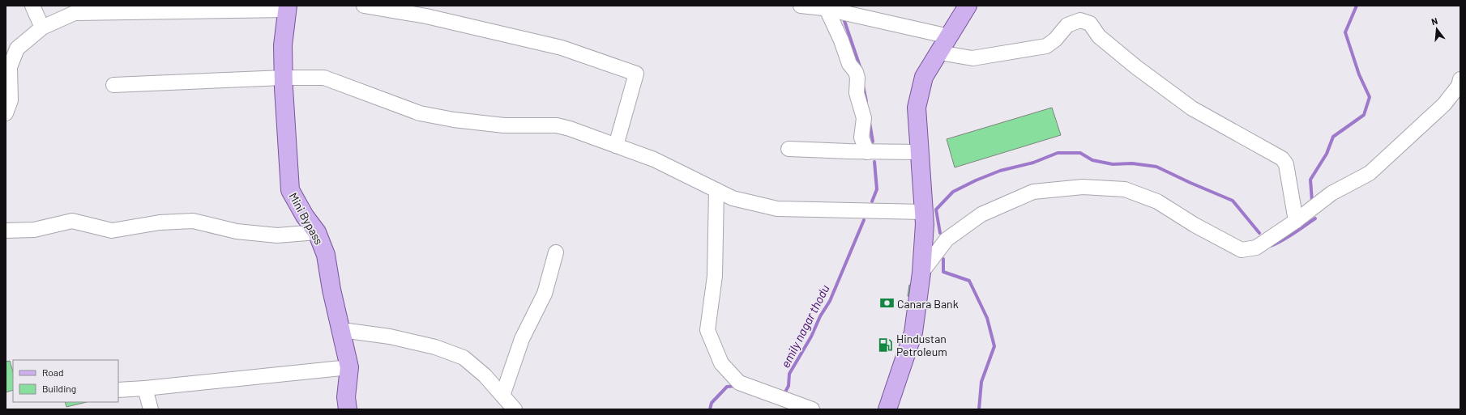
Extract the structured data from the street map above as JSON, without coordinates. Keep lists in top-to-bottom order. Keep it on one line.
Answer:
{"streets":{"main road":["Mini Bypass"]},"water":["emily nagar thodu"],"places":{"bank":["Canara Bank"],"fuel station":["Hindustan Petroleum"]},"legend":["Road","Building"],"north":"top"}
